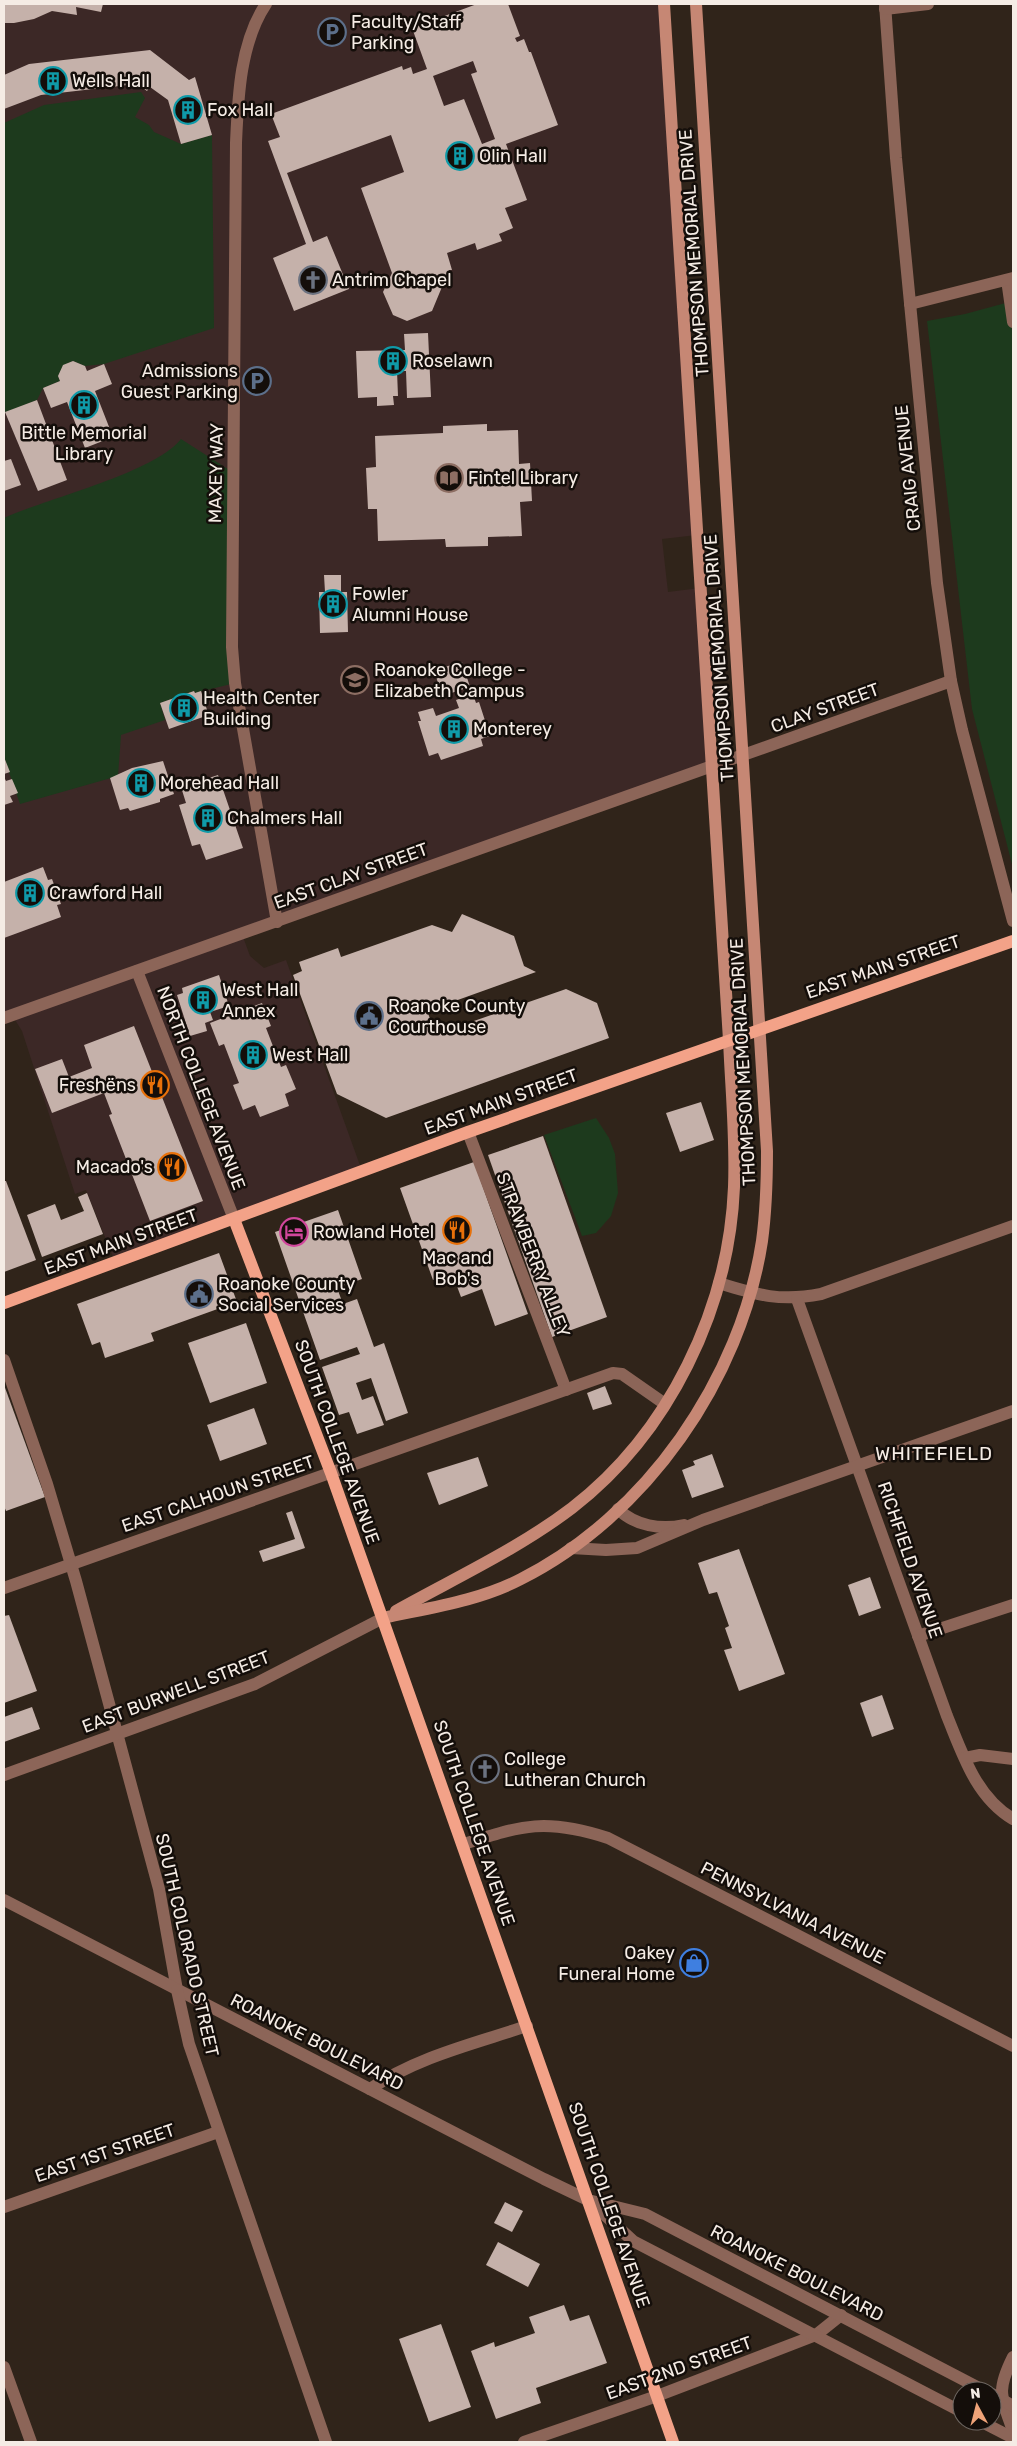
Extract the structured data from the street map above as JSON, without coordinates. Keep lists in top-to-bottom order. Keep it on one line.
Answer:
{"streets":{"main road":["THOMPSON MEMORIAL DRIVE","EAST MAIN STREET","SOUTH COLLEGE AVENUE"],"street":["CRAIG AVENUE","MAXEY WAY","CLAY STREET","EAST CLAY STREET","NORTH COLLEGE AVENUE","STRAWBERRY ALLEY","EAST CALHOUN STREET","RICHFIELD AVENUE","EAST BURWELL STREET","PENNSYLVANIA AVENUE","SOUTH COLORADO STREET","ROANOKE BOULEVARD","EAST 1ST STREET","EAST 2ND STREET"]},"crossings":[["THOMPSON MEMORIAL DRIVE","CLAY STREET"],["THOMPSON MEMORIAL DRIVE","EAST CLAY STREET"],["THOMPSON MEMORIAL DRIVE","EAST MAIN STREET"],["THOMPSON MEMORIAL DRIVE","SOUTH COLLEGE AVENUE"],["THOMPSON MEMORIAL DRIVE","EAST CALHOUN STREET"],["THOMPSON MEMORIAL DRIVE","EAST BURWELL STREET"],["CRAIG AVENUE","CLAY STREET"],["MAXEY WAY","EAST CLAY STREET"],["CLAY STREET","EAST CLAY STREET"],["EAST CLAY STREET","NORTH COLLEGE AVENUE"],["EAST MAIN STREET","NORTH COLLEGE AVENUE"],["EAST MAIN STREET","STRAWBERRY ALLEY"],["EAST MAIN STREET","SOUTH COLLEGE AVENUE"],["NORTH COLLEGE AVENUE","SOUTH COLLEGE AVENUE"],["STRAWBERRY ALLEY","EAST CALHOUN STREET"],["SOUTH COLLEGE AVENUE","EAST CALHOUN STREET"],["SOUTH COLLEGE AVENUE","EAST BURWELL STREET"],["SOUTH COLLEGE AVENUE","PENNSYLVANIA AVENUE"],["SOUTH COLLEGE AVENUE","ROANOKE BOULEVARD"],["SOUTH COLLEGE AVENUE","EAST 2ND STREET"],["EAST CALHOUN STREET","SOUTH COLORADO STREET"],["EAST BURWELL STREET","SOUTH COLORADO STREET"],["SOUTH COLORADO STREET","ROANOKE BOULEVARD"],["SOUTH COLORADO STREET","EAST 1ST STREET"],["ROANOKE BOULEVARD","EAST 2ND STREET"]],"districts":["WHITEFIELD"],"places":{"parking":["Faculty/Staff Parking","Admissions Guest Parking"],"building":["Wells Hall","Fox Hall","Olin Hall","Roselawn","Bittle Memorial Library","Fowler Alumni House","Health Center Building","Monterey","Morehead Hall","Chalmers Hall","Crawford Hall","West Hall Annex","West Hall"],"church":["Antrim Chapel","College Lutheran Church"],"library":["Fintel Library"],"school or university":["Roanoke College - Elizabeth Campus"],"public building":["Roanoke County Courthouse","Roanoke County Social Services"],"restaurant":["Freshëns","Macado's","Mac and Bob's"],"hotel":["Rowland Hotel"],"shop":["Oakey Funeral Home"]},"north":"top"}
